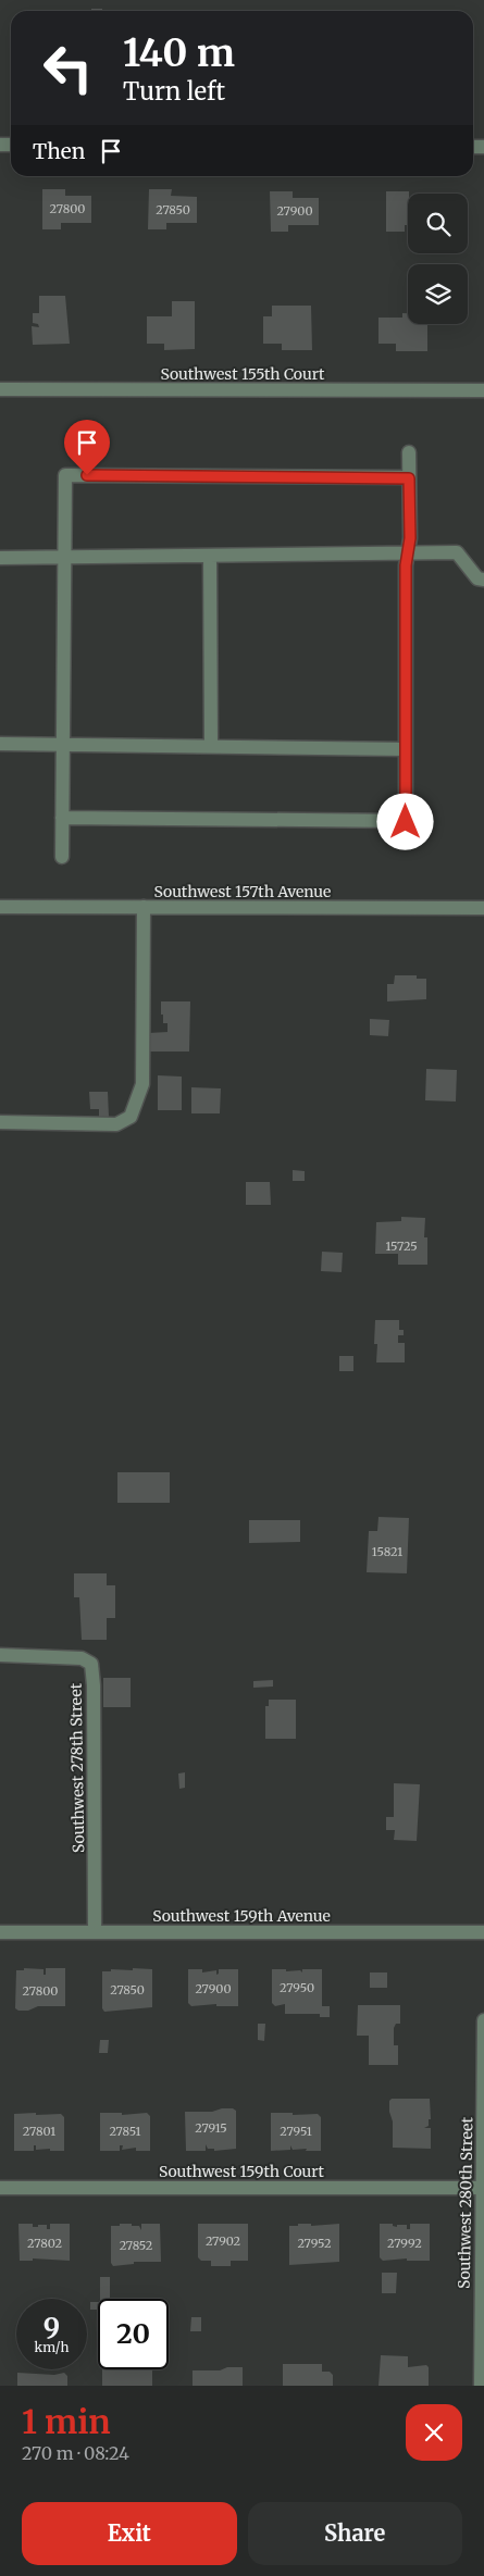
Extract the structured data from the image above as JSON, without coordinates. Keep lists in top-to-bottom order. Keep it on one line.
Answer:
{"streets":{"street":["Southwest 155th Court","Southwest 157th Avenue","Southwest 278th Street","Southwest 159th Avenue","Southwest 159th Court","Southwest 280th Street"]},"crossings":[["Southwest 278th Street","Southwest 159th Avenue"],["Southwest 159th Court","Southwest 280th Street"]],"house_numbers":["27800","27850","27900","15725","15821","27950","27900","27850","27800","27915","27801","27851","27951","27902","27802","27952","27992","27852"],"page":{"turn":["140 m","Turn left"],"then":"Then","speed":"9 km/h","limit":"20","heading":["1 min","270 m · 08:24"],"buttons":["Exit","Share"]}}
